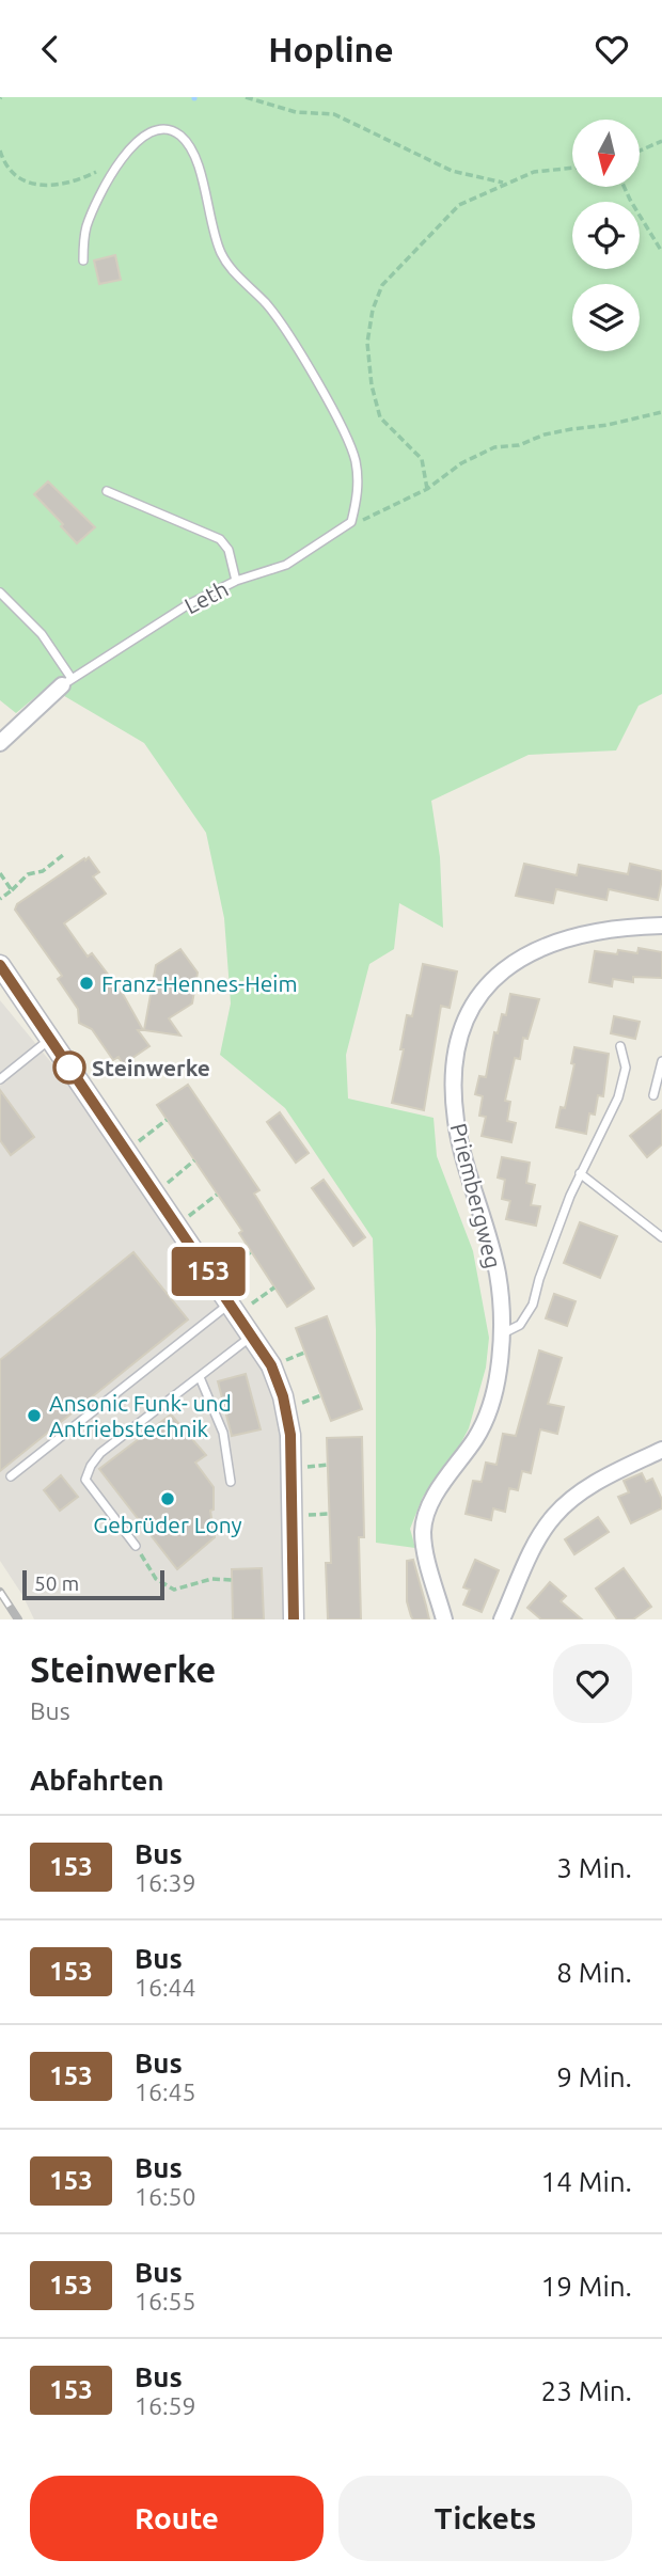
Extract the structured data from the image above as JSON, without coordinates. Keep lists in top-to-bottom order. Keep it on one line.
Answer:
{"streets":{"street":["Leth","Priembergweg"]},"places":["Franz-Hennes-Heim","Steinwerke","Ansonic Funk- und Antriebstechnik","Gebrüder Lony"],"lines":["bus line 153"],"scale_bar":"50 m","north":"bottom","page":{"header":"Hopline","on_map":"153","scale":"50 m","heading":[["Steinwerke","Bus"],"Abfahrten"],"list":[{"mark":"153","name":"Bus","note":"16:39","value":"3 Min."},{"mark":"153","name":"Bus","note":"16:44","value":"8 Min."},{"mark":"153","name":"Bus","note":"16:45","value":"9 Min."},{"mark":"153","name":"Bus","note":"16:50","value":"14 Min."},{"mark":"153","name":"Bus","note":"16:55","value":"19 Min."},{"mark":"153","name":"Bus","note":"16:59","value":"23 Min."}],"buttons":["Route","Tickets"]}}
